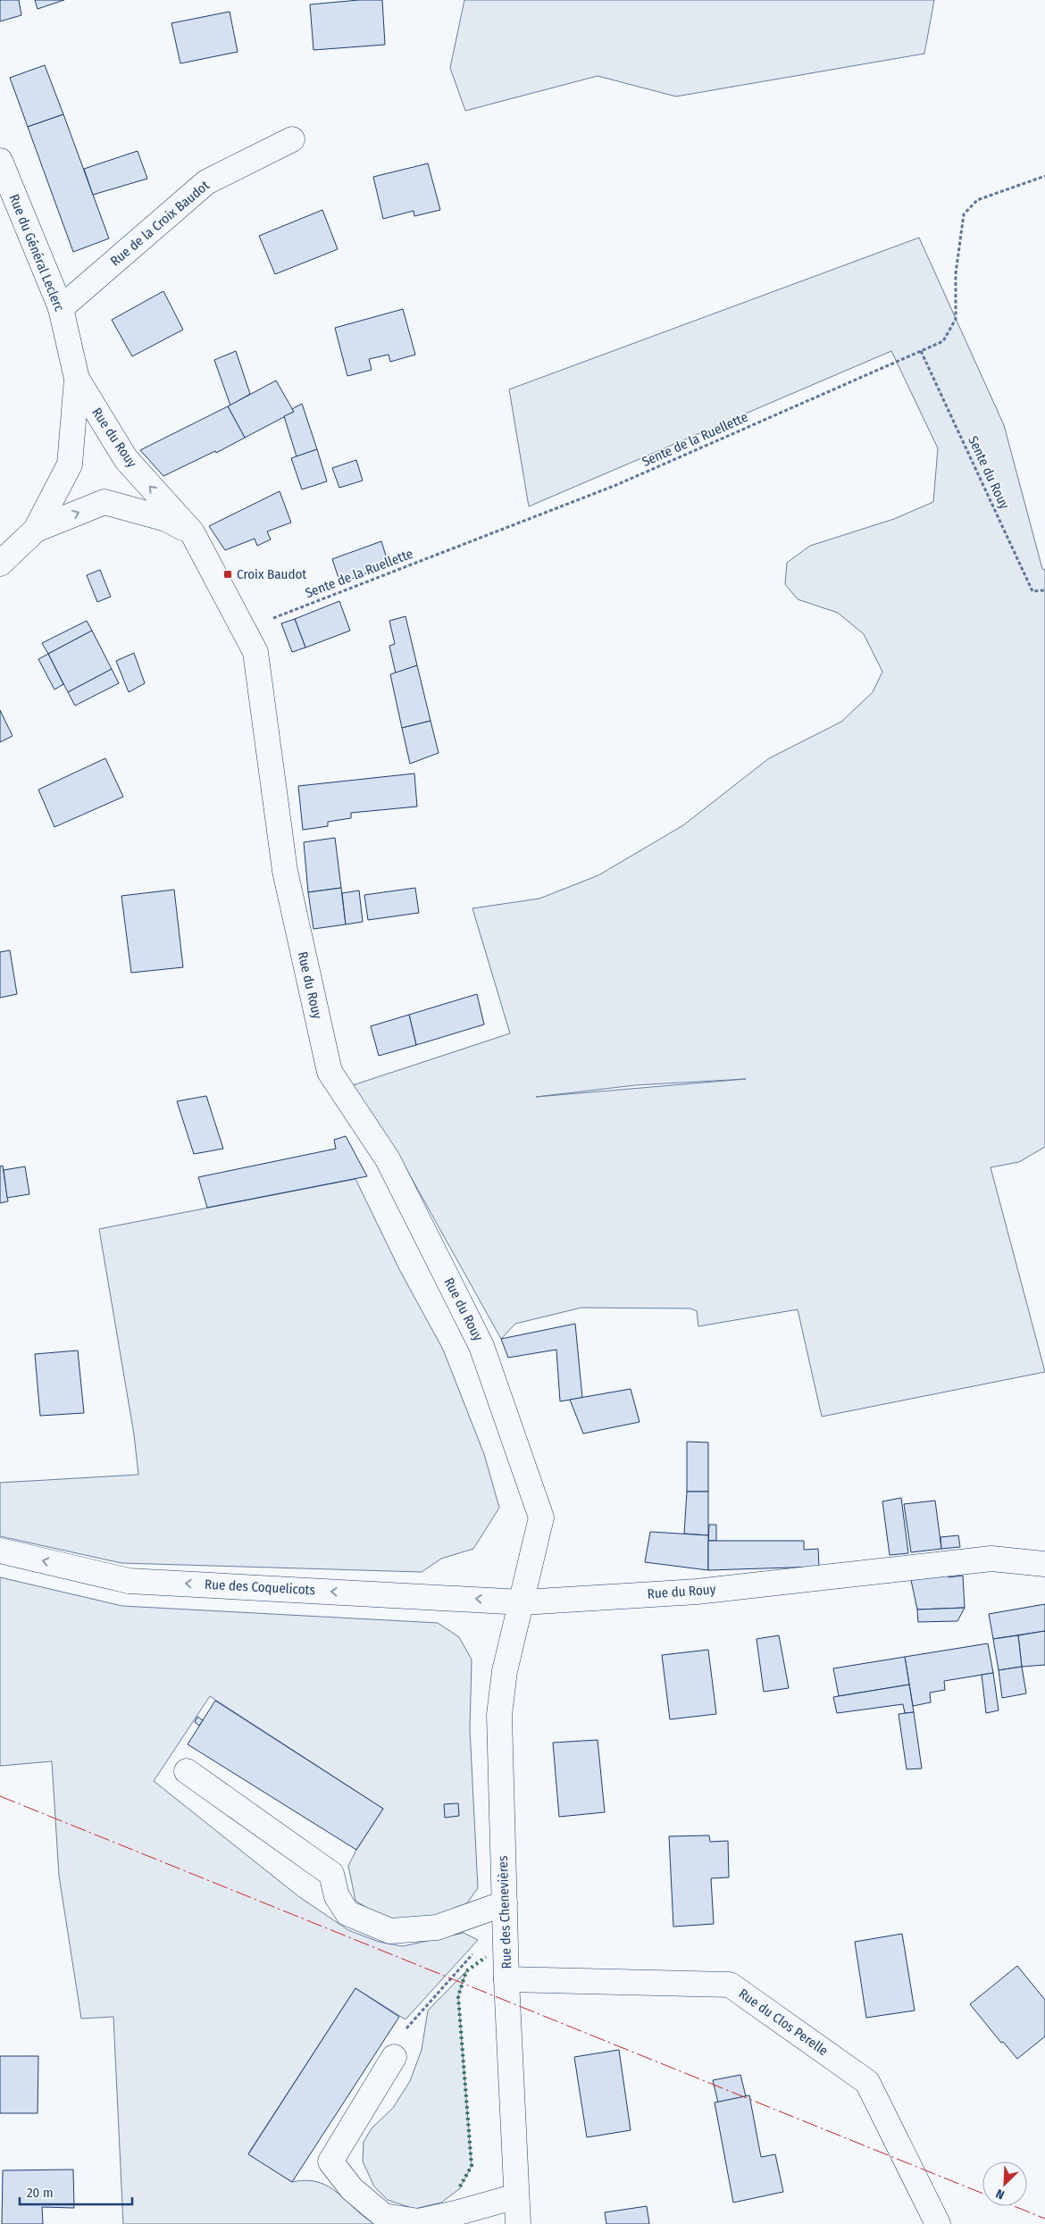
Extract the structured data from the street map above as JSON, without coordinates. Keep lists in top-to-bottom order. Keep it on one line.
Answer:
{"streets":{"street":["Rue de la Croix Baudot","Rue du Général Leclerc","Rue du Rouy","Rue des Coquelicots","Rue des Chenevières","Rue du Clos Perelle"],"path":["Sente de la Ruellette","Sente du Rouy"]},"crossings":[["Rue de la Croix Baudot","Rue du Général Leclerc"],["Rue du Général Leclerc","Rue du Rouy"],["Rue du Rouy","Sente de la Ruellette"],["Rue du Rouy","Rue des Coquelicots"],["Rue du Rouy","Rue des Chenevières"],["Sente de la Ruellette","Sente du Rouy"],["Rue des Coquelicots","Rue des Chenevières"],["Rue des Chenevières","Rue du Clos Perelle"]],"one_way":["Rue des Coquelicots"],"places":{"transit":["Croix Baudot"]},"scale_bar":"20 m","north":"bottom left"}
